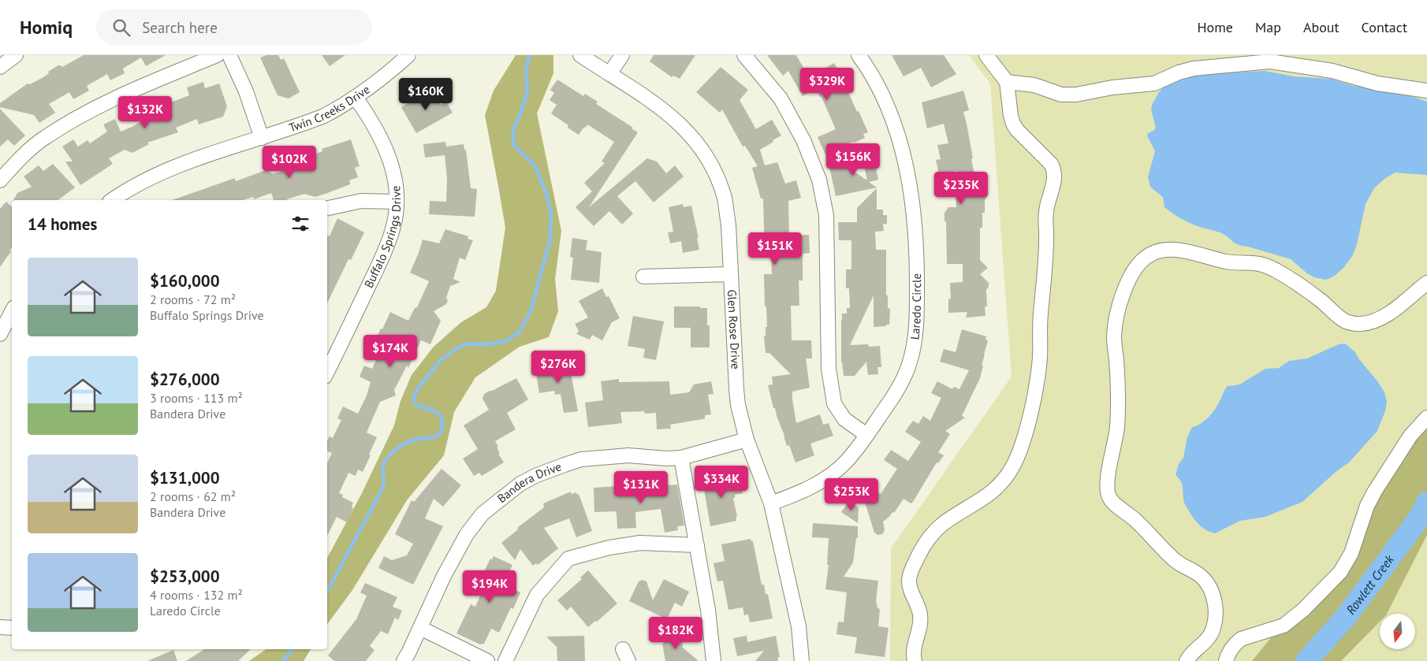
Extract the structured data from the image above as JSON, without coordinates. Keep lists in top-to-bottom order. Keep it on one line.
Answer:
{"streets":{"street":["Twin Creeks Drive","Buffalo Springs Drive","Laredo Circle","Glen Rose Drive","Bandera Drive"]},"crossings":[["Twin Creeks Drive","Buffalo Springs Drive"],["Laredo Circle","Glen Rose Drive"],["Glen Rose Drive","Bandera Drive"]],"water":["Rowlett Creek"],"north":"bottom","page":{"header":"Homiq","search":"Search here","nav":["Home","Map","About","Contact"],"price":["$329K","$160K","$132K","$156K","$102K","$235K","$151K","$174K","$276K","$334K","$131K","$253K","$194K","$182K"],"heading":"14 homes","list":[{"name":"$160,000","note":"2 rooms · 72 m² · Buffalo Springs Drive"},{"name":"$276,000","note":"3 rooms · 113 m² · Bandera Drive"},{"name":"$131,000","note":"2 rooms · 62 m² · Bandera Drive"},{"name":"$253,000","note":"4 rooms · 132 m² · Laredo Circle"}]}}
